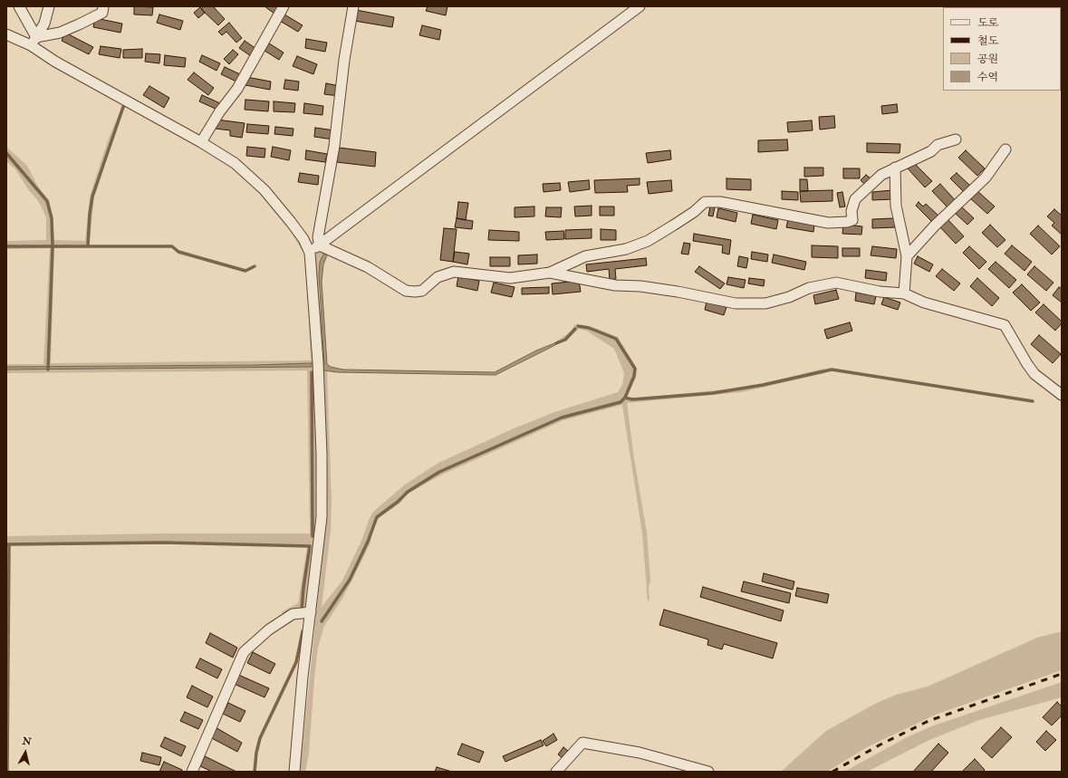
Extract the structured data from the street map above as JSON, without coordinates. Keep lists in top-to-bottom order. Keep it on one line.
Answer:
{"legend":["도로","철도","공원","수역"],"north":"top"}
